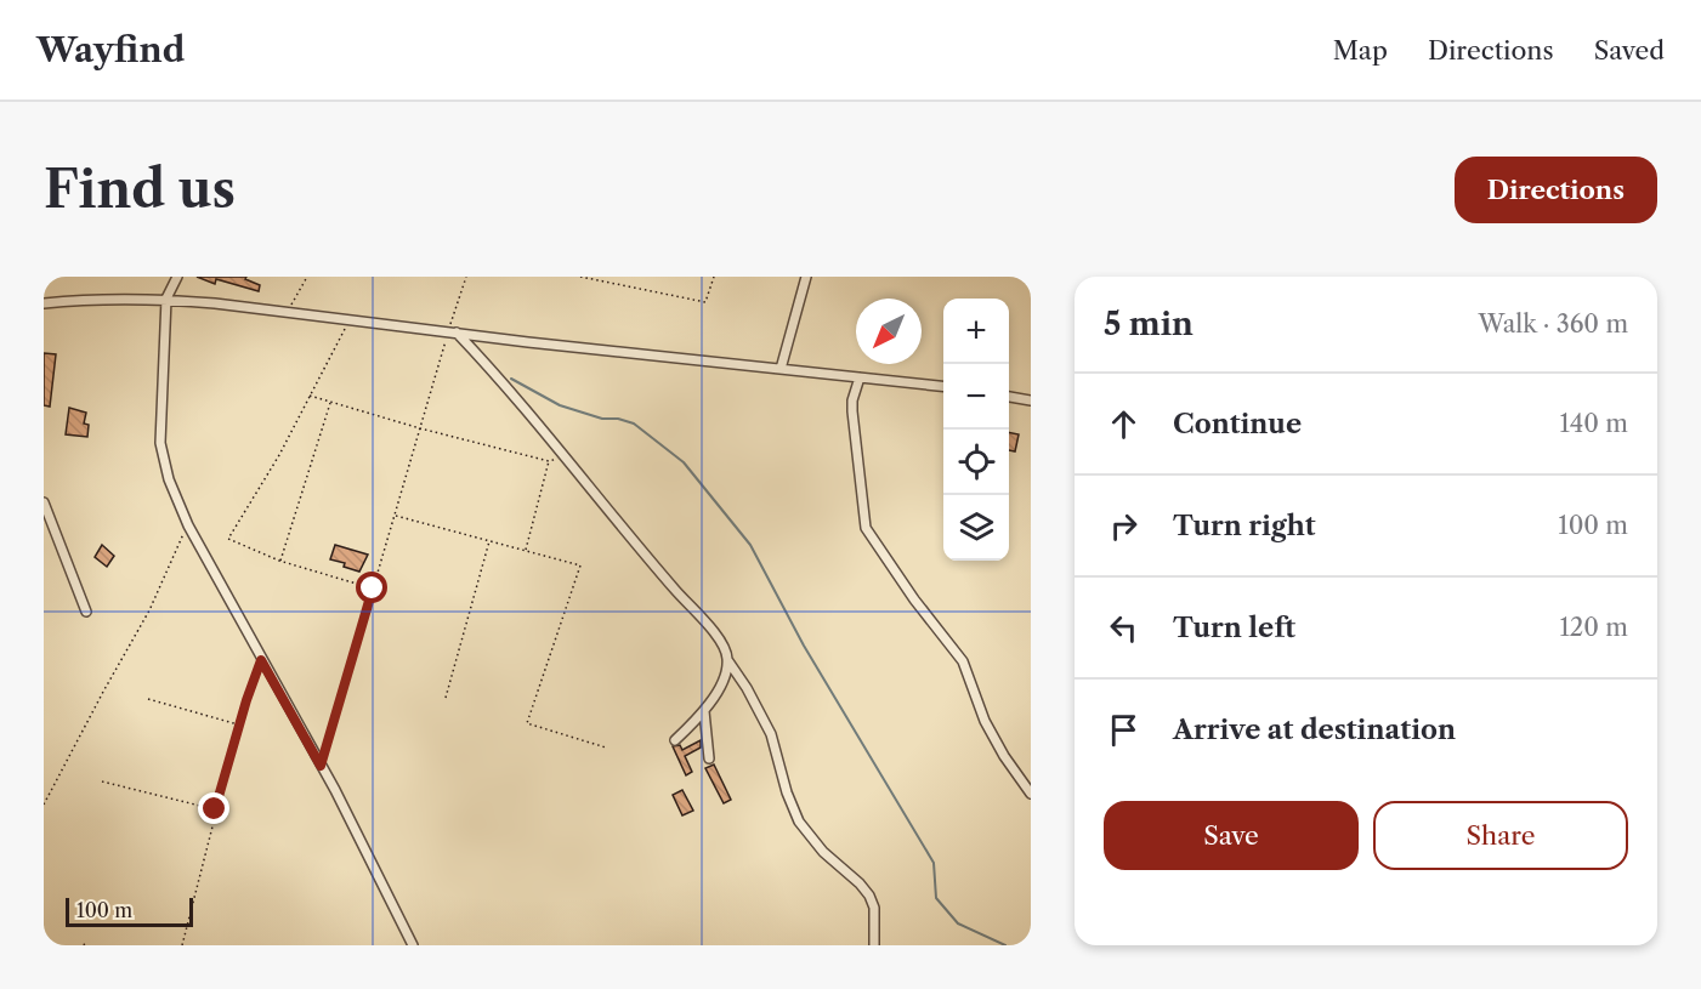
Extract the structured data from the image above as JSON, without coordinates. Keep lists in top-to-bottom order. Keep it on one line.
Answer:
{"scale_bar":"100 m","north":"bottom left","page":{"header":"Wayfind","nav":["Map","Directions","Saved"],"buttons":["Directions",["Save","Share"]],"title":"Find us","heading":["5 min","Walk · 360 m"],"map_buttons":["+","−"],"list":[["Continue","140 m"],["Turn right","100 m"],["Turn left","120 m"],"Arrive at destination"],"scale":"100 m"}}
